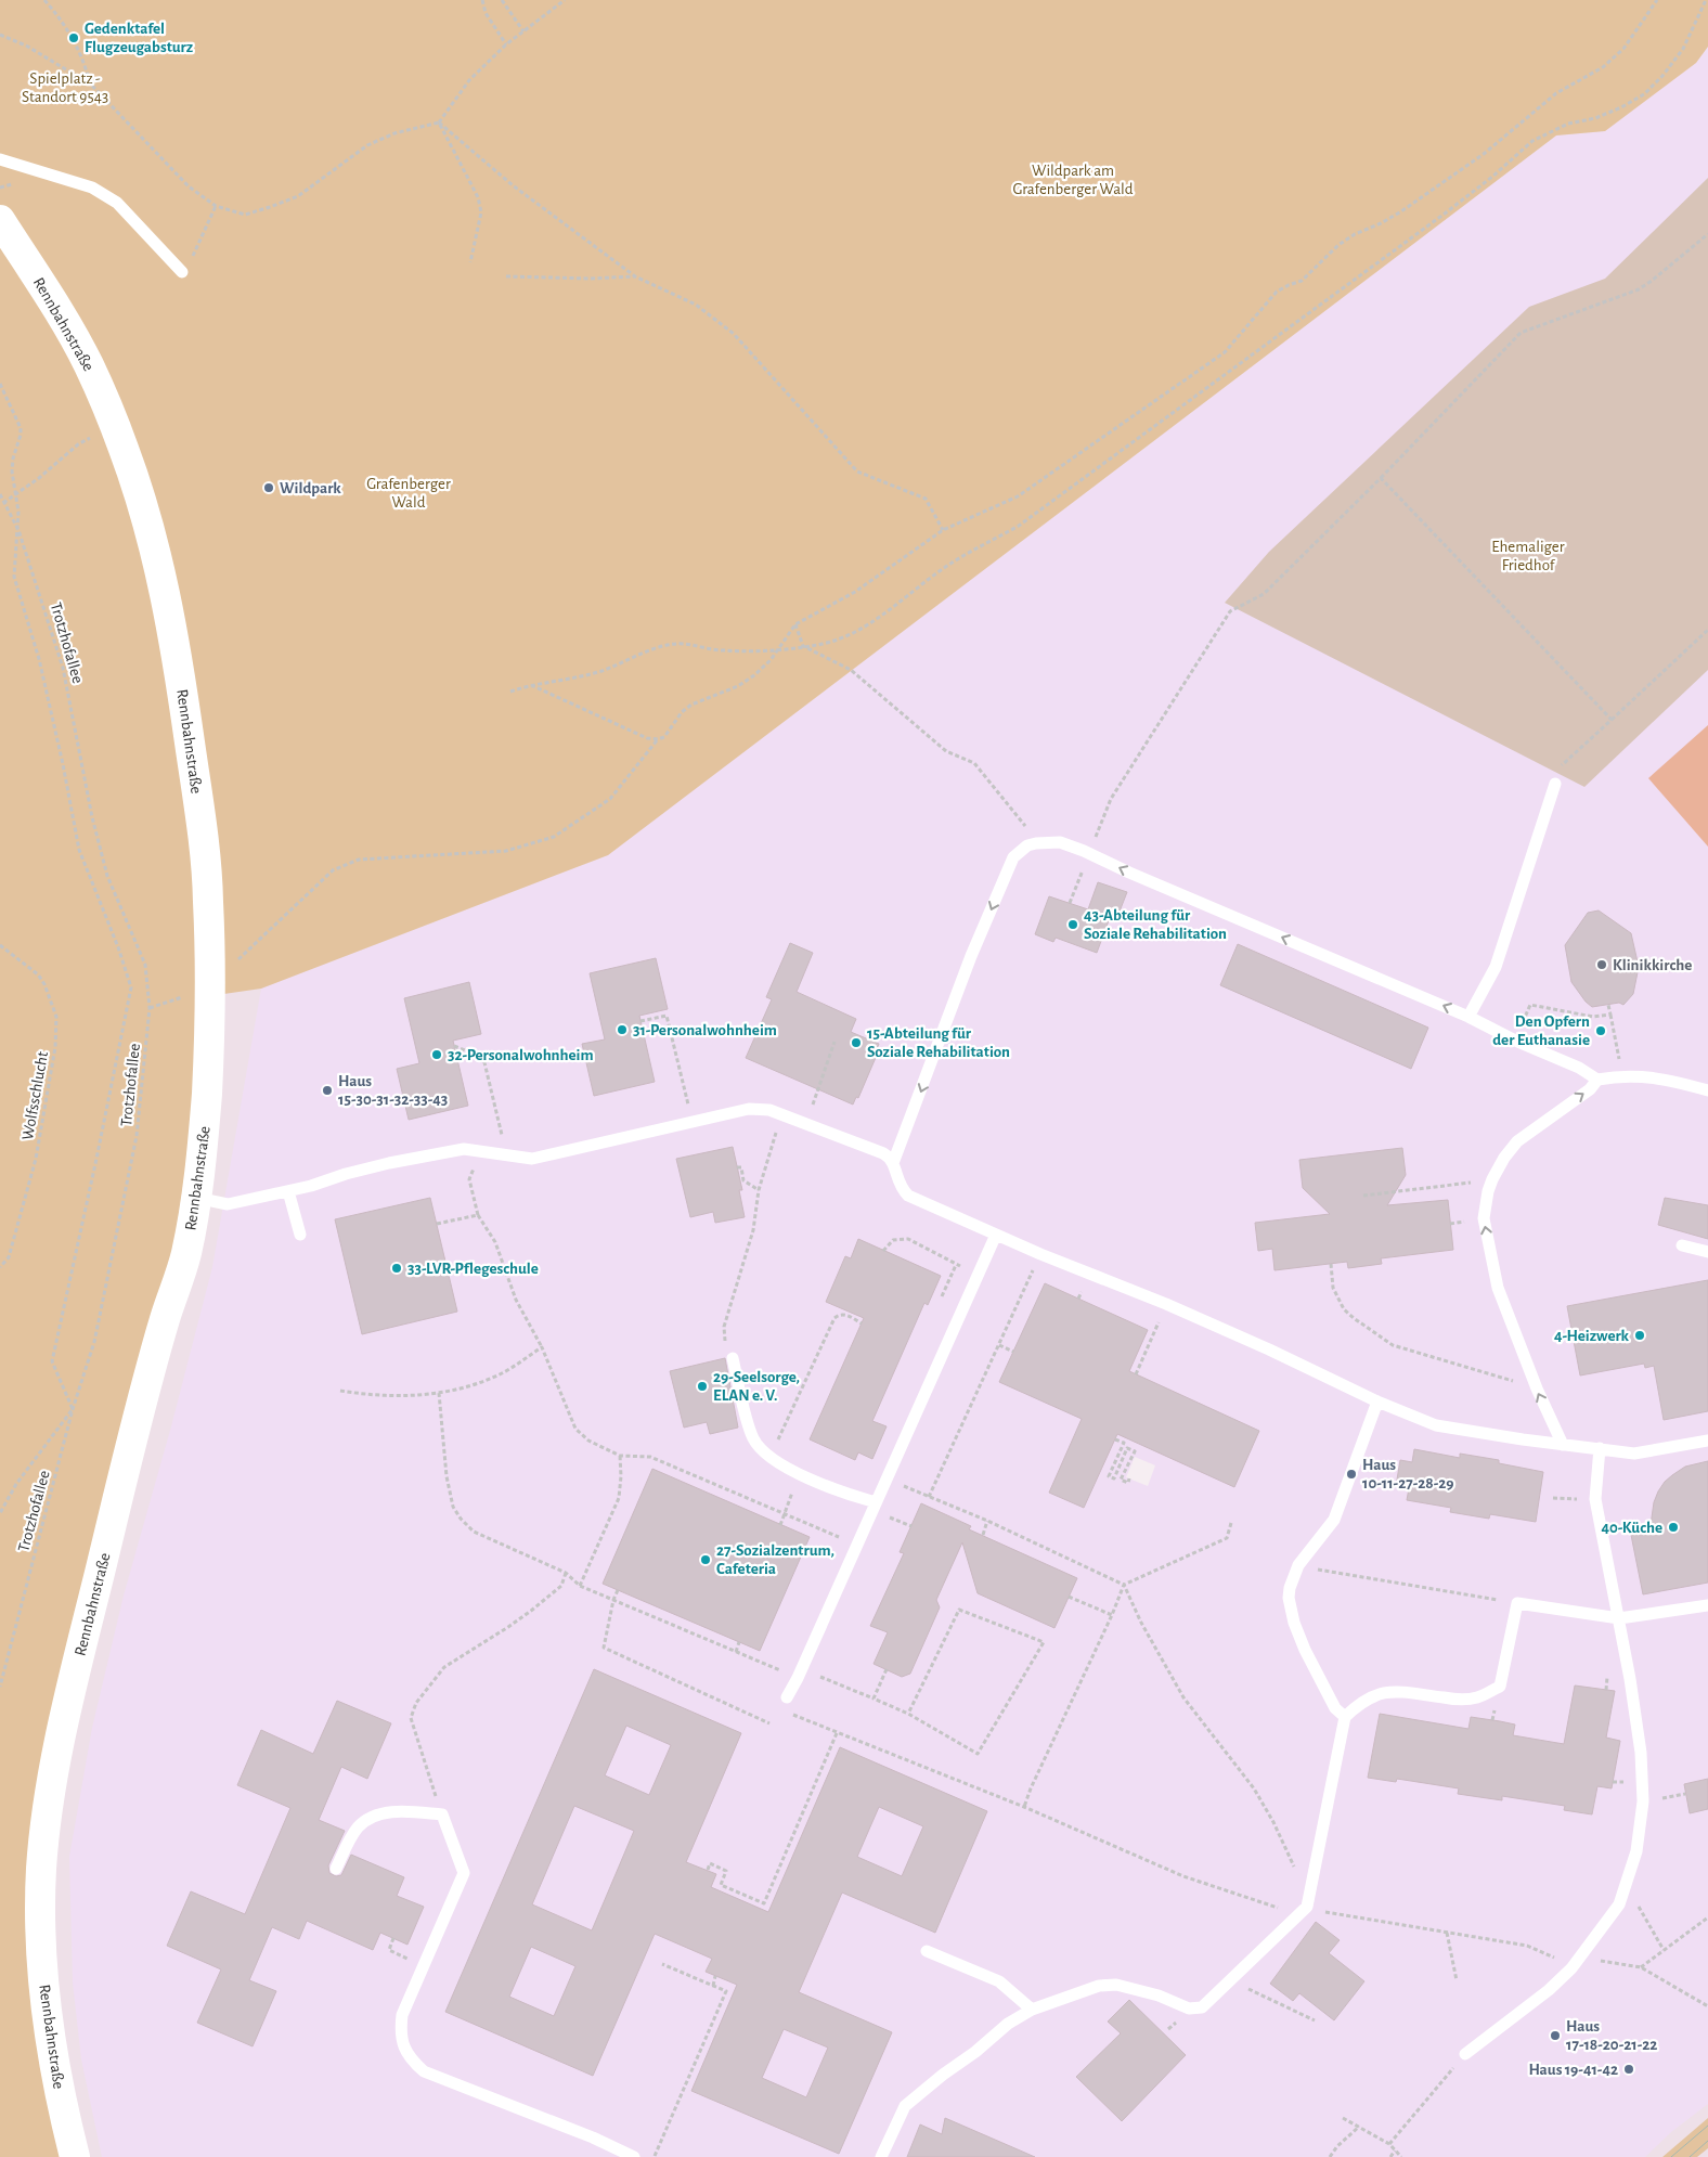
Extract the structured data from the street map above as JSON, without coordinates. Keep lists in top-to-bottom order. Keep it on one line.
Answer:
{"streets":{"street":["Rennbahnstraße"],"path":["Trotzhofallee","Wolfsschlucht"]},"parks":["Spielplatz - Standort 9543","Wildpark am Grafenberger Wald","Grafenberger Wald","Ehemaliger Friedhof"],"places":["Gedenktafel Flugzeugabsturz","Wildpark","43-Abteilung für Soziale Rehabilitation","Klinikkirche","31-Personalwohnheim","Den Opfern der Euthanasie","15-Abteilung für Soziale Rehabilitation","32-Personalwohnheim","Haus 15-30-31-32-33-43","33-LVR-Pflegeschule","4-Heizwerk","29-Seelsorge, ELAN e. V.","Haus 10-11-27-28-29","40-Küche","27-Sozialzentrum, Cafeteria","Haus 17-18-20-21-22","Haus 19-41-42"]}
